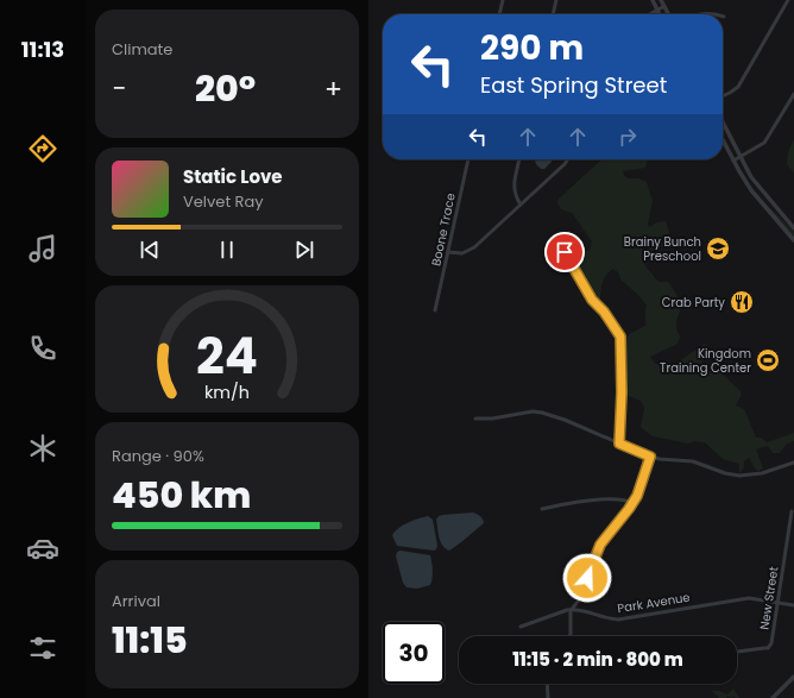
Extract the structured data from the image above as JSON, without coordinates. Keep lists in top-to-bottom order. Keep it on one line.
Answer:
{"streets":{"street":["Boone Trace","New Street","Park Avenue"]},"crossings":[["New Street","Park Avenue"]],"places":{"school or university":["Brainy Bunch Preschool"],"restaurant":["Crab Party"],"sports":["Kingdom Training Center"]},"page":{"tabs":"11:13","tile":["Climate",["Range · 90%","450 km"],["Arrival","11:15"]],"turn":["290 m","East Spring Street"],"heat":["−","20°","+"],"song":["Static Love","Velvet Ray"],"limit":"30","trip":"11:15 · 2 min · 800 m","gauge":["24","km/h"]}}
